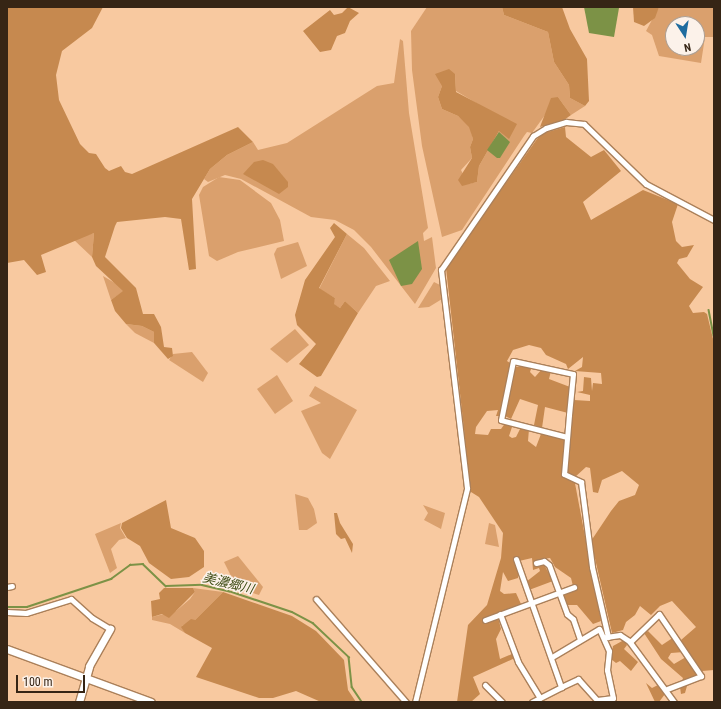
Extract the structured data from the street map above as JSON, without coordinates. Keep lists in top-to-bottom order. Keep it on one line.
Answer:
{"water":["美濃郷川"],"scale_bar":"100 m","north":"bottom"}
